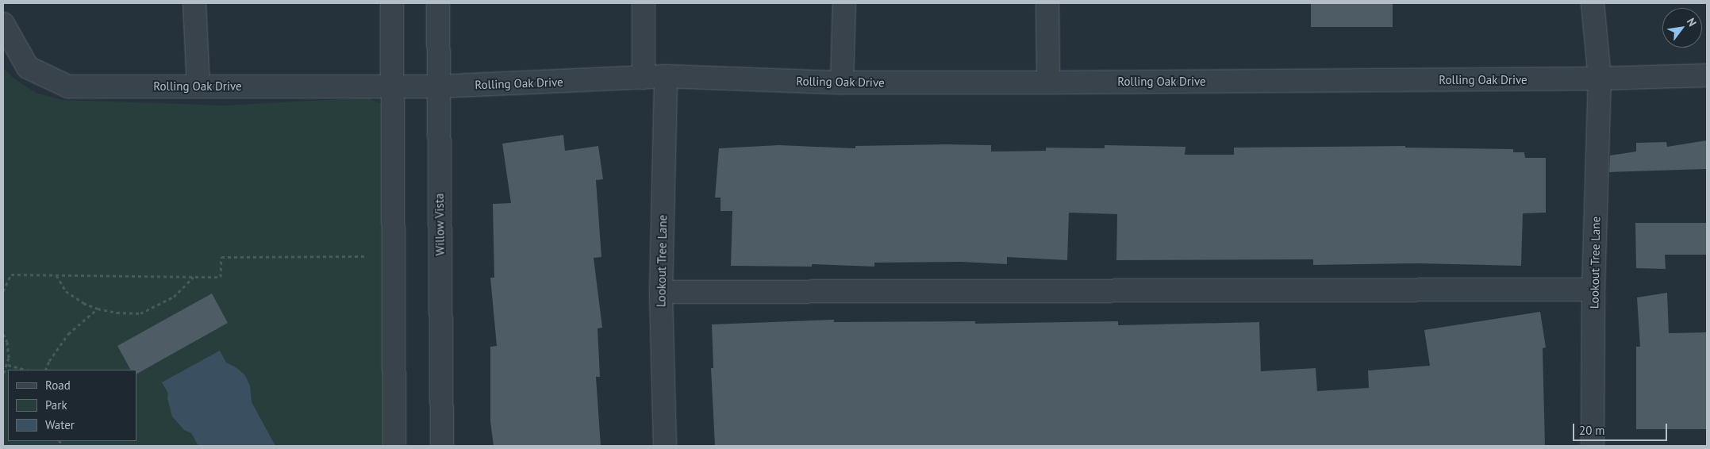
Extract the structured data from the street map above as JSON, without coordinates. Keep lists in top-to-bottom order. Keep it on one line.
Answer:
{"streets":{"street":["Rolling Oak Drive","Willow Vista","Lookout Tree Lane"]},"crossings":[["Rolling Oak Drive","Willow Vista"],["Rolling Oak Drive","Lookout Tree Lane"]],"legend":["Road","Park","Water"],"scale_bar":"20 m","north":"top right"}
